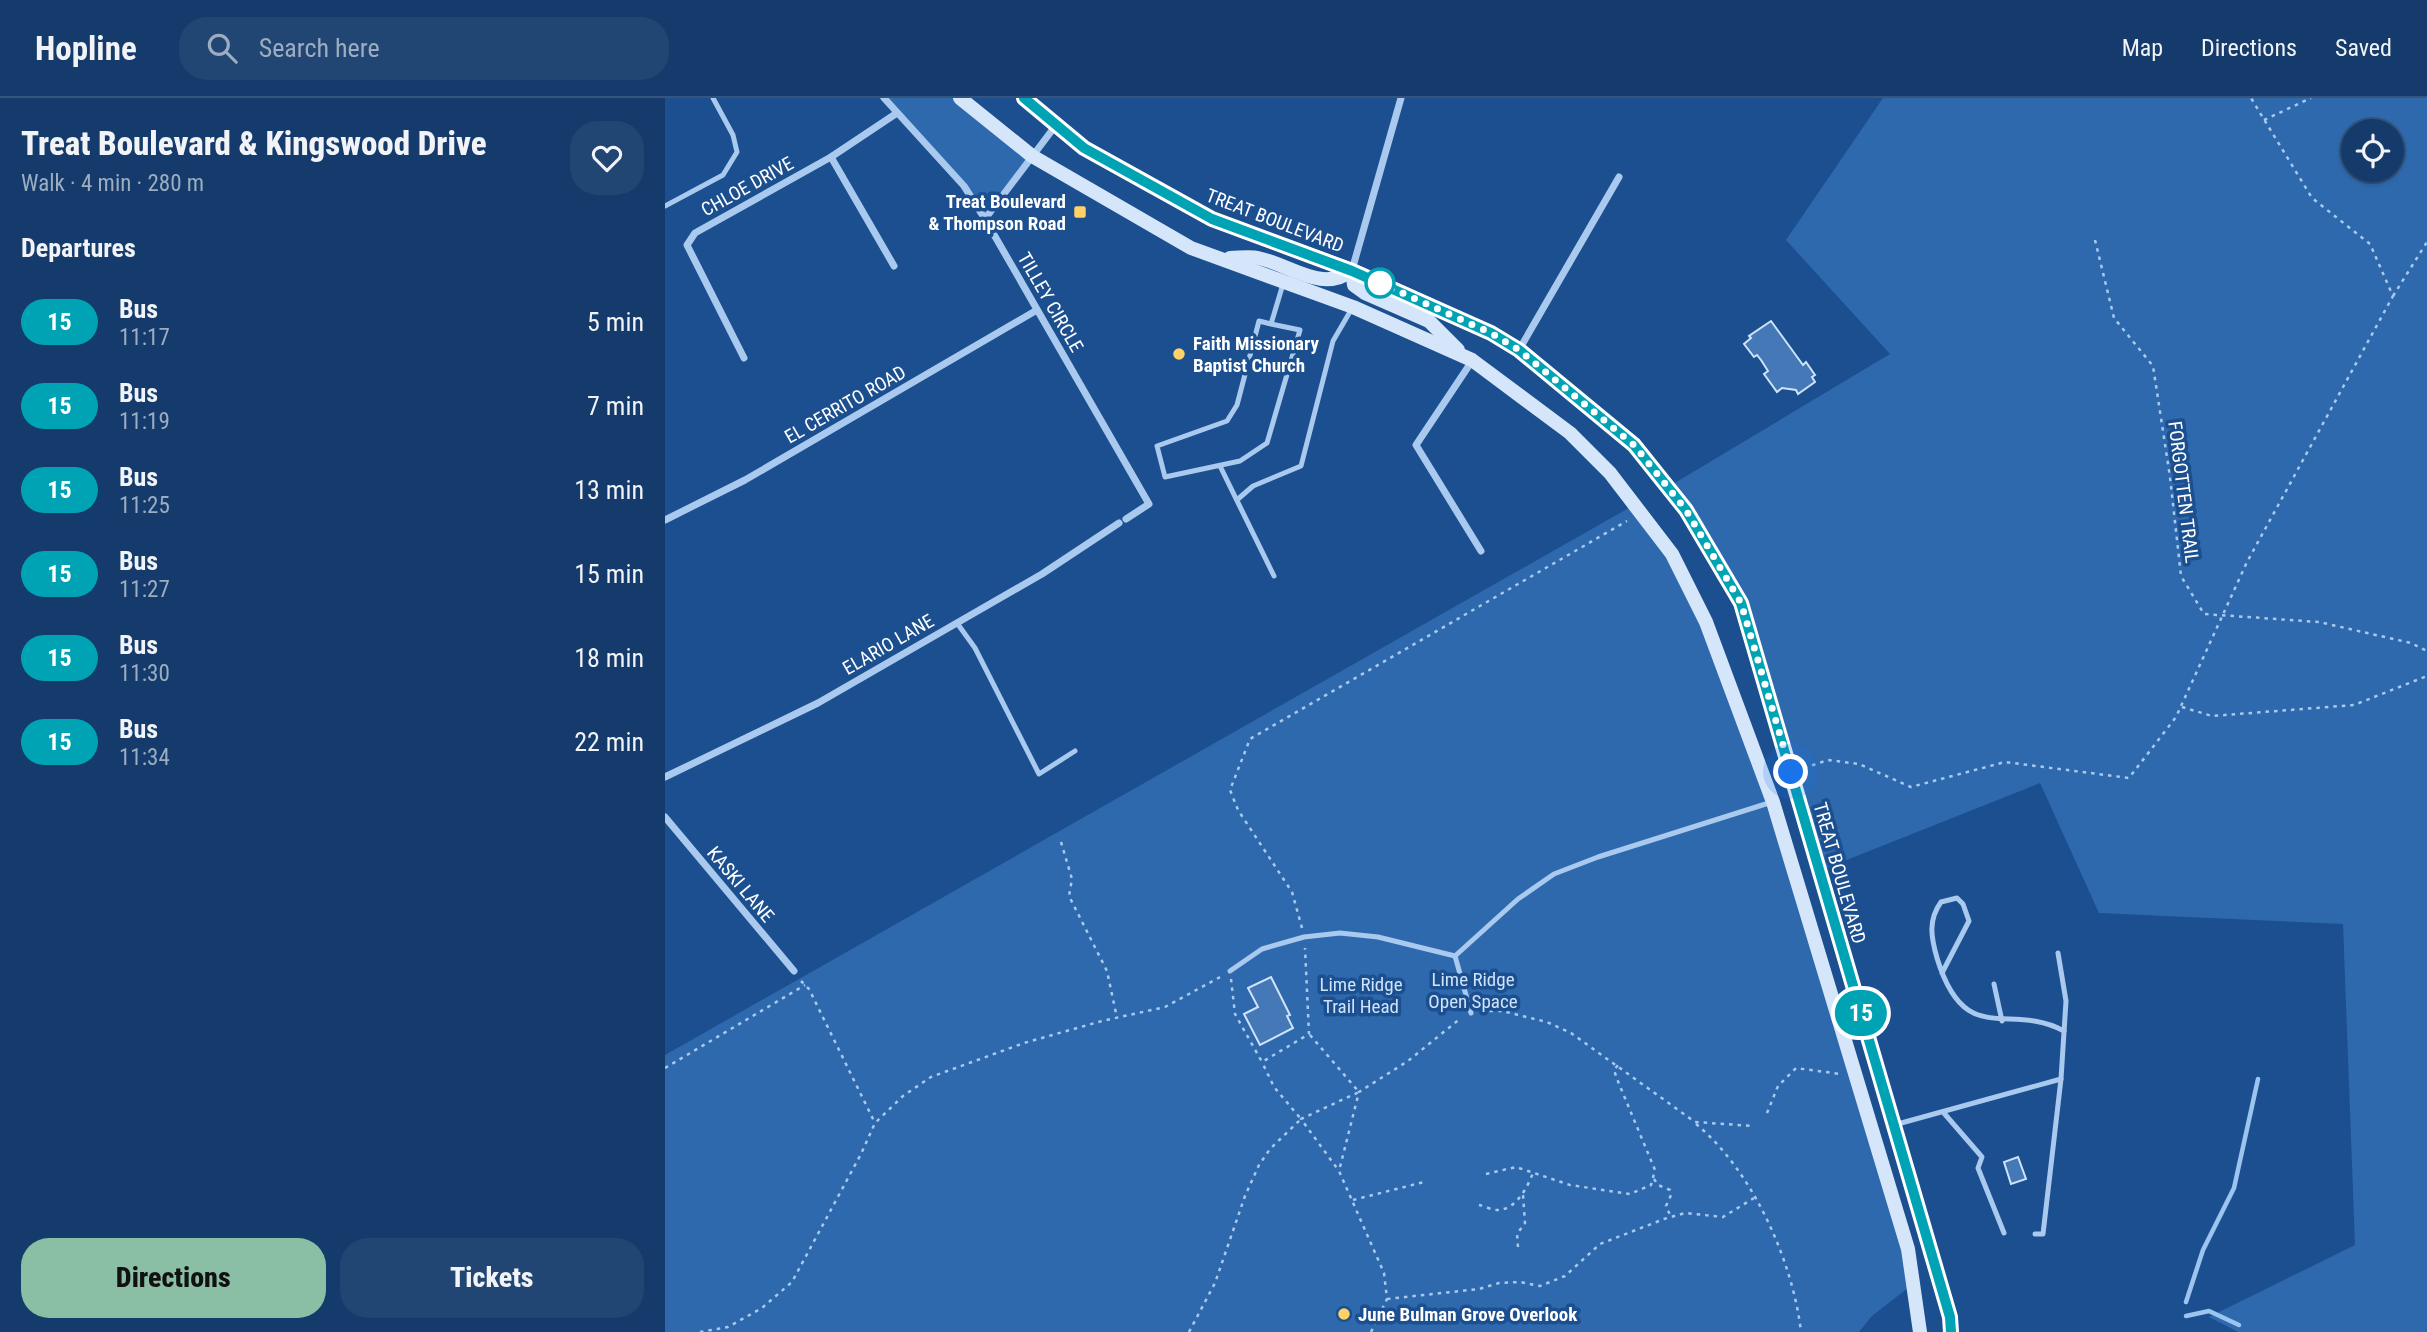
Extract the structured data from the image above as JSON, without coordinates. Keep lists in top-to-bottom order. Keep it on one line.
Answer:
{"streets":{"main road":["TREAT BOULEVARD"],"street":["CHLOE DRIVE","TILLEY CIRCLE","EL CERRITO ROAD","ELARIO LANE","KASKI LANE"],"path":["FORGOTTEN TRAIL"]},"crossings":[["CHLOE DRIVE","TILLEY CIRCLE"],["TILLEY CIRCLE","EL CERRITO ROAD"],["TILLEY CIRCLE","ELARIO LANE"]],"parks":["Lime Ridge Open Space","Lime Ridge Trail Head"],"places":{"transit":["Treat Boulevard & Thompson Road"],"other":["Faith Missionary Baptist Church","June Bulman Grove Overlook"]},"lines":["bus line 15"],"page":{"header":"Hopline","search":"Search here","nav":["Map","Directions","Saved"],"heading":[["Treat Boulevard & Kingswood Drive","Walk · 4 min · 280 m"],"Departures"],"on_map":"15","list":[{"mark":"15","name":"Bus","note":"11:17","value":"5 min"},{"mark":"15","name":"Bus","note":"11:19","value":"7 min"},{"mark":"15","name":"Bus","note":"11:25","value":"13 min"},{"mark":"15","name":"Bus","note":"11:27","value":"15 min"},{"mark":"15","name":"Bus","note":"11:30","value":"18 min"},{"mark":"15","name":"Bus","note":"11:34","value":"22 min"}],"buttons":["Directions","Tickets"]}}
